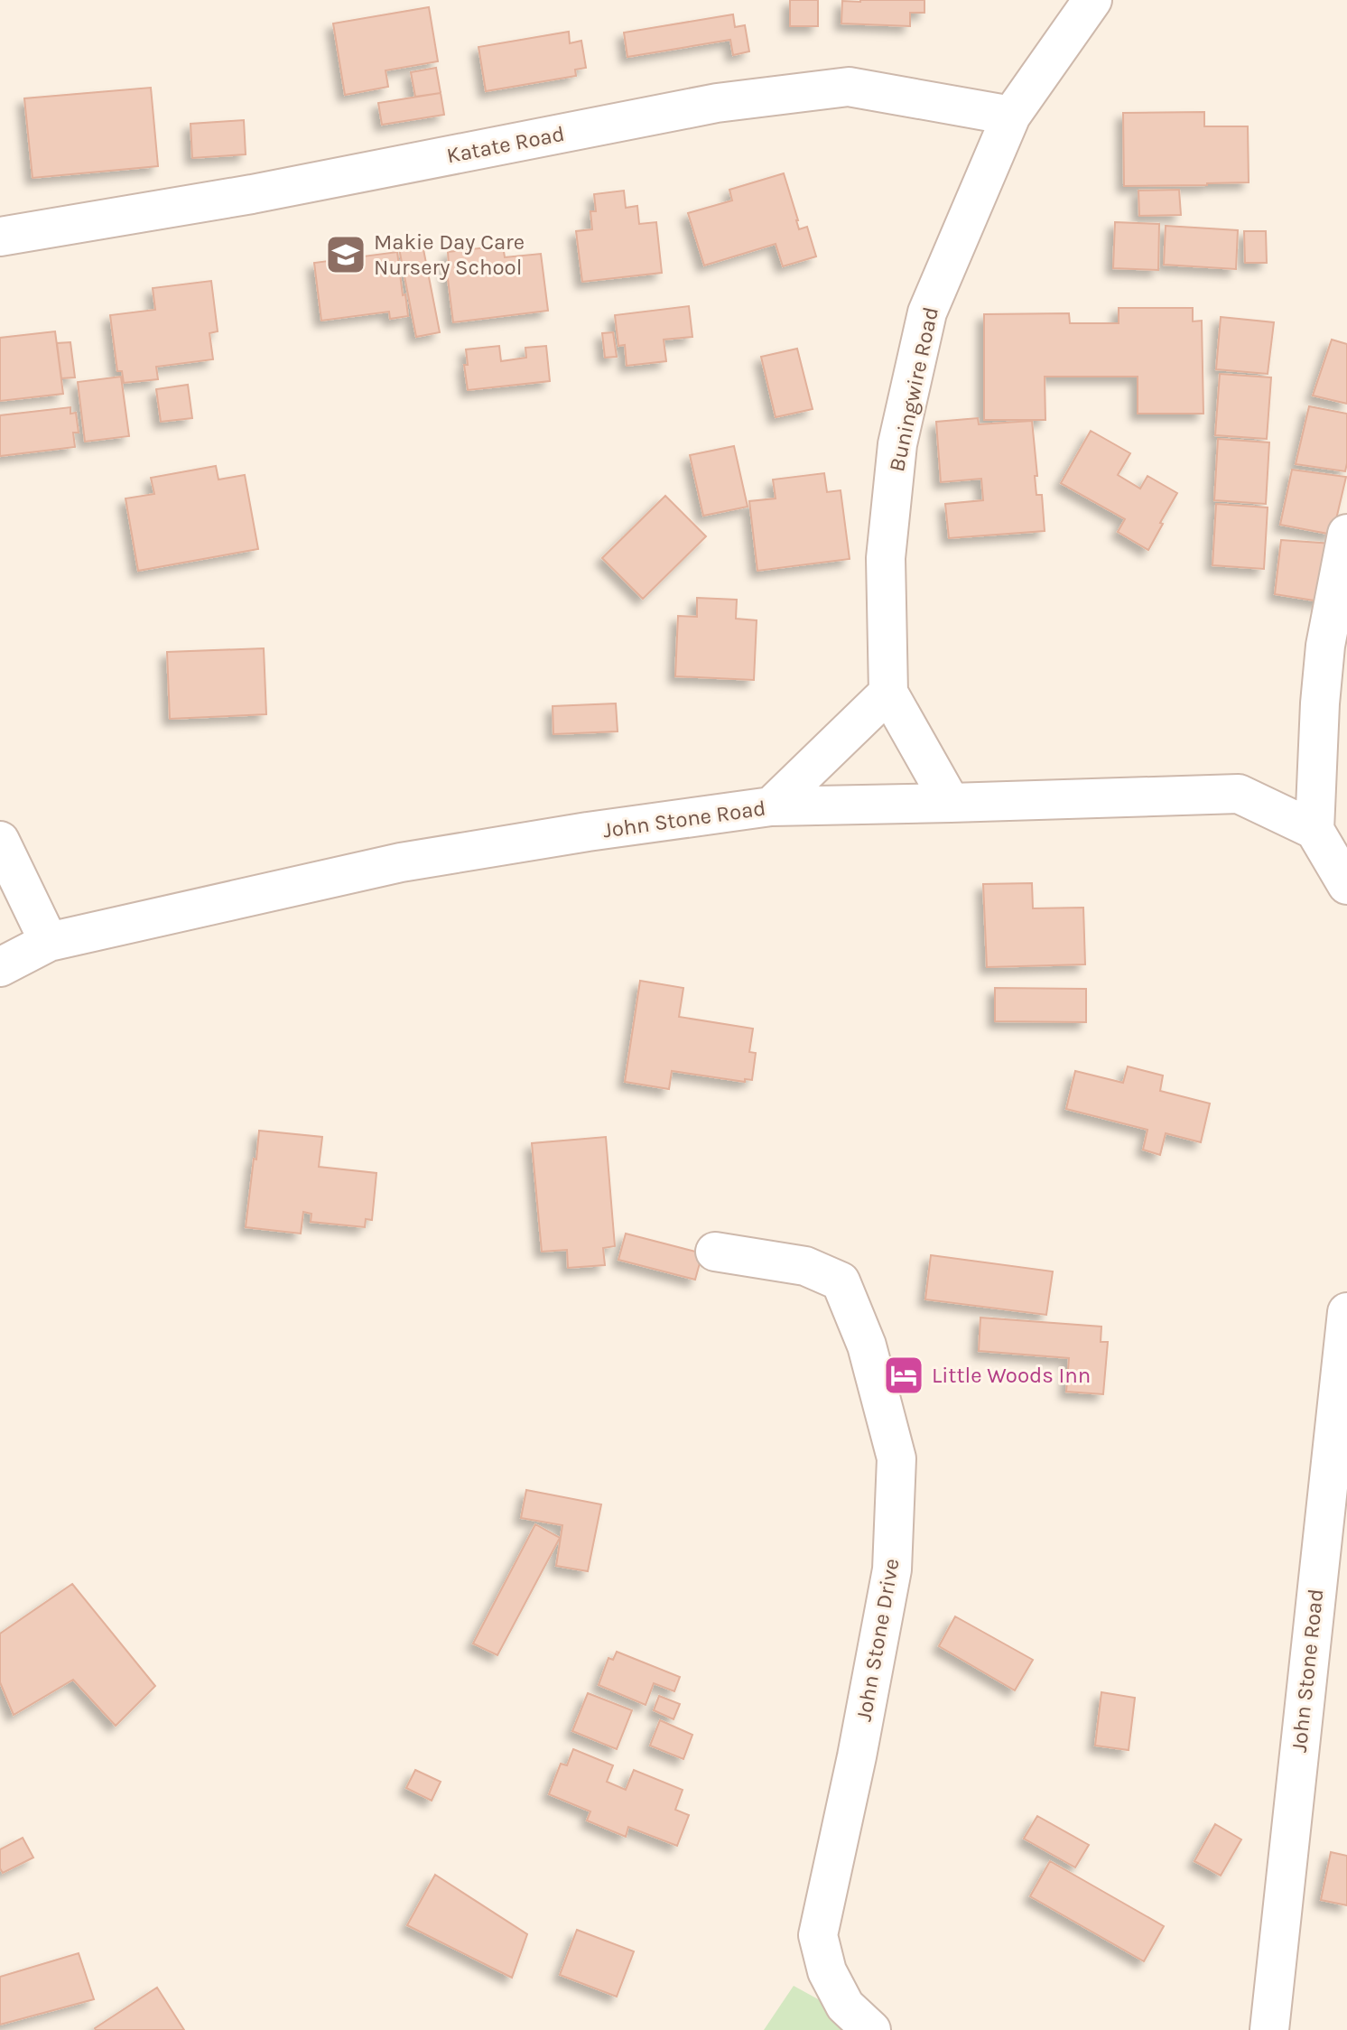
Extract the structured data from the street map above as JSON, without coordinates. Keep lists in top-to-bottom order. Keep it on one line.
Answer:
{"streets":{"street":["Katate Road","Buningwire Road","John Stone Road","John Stone Drive"]},"crossings":[["Katate Road","Buningwire Road"],["Buningwire Road","John Stone Road"]],"places":{"school or university":["Makie Day Care Nursery School"],"hotel":["Little Woods Inn"]}}
